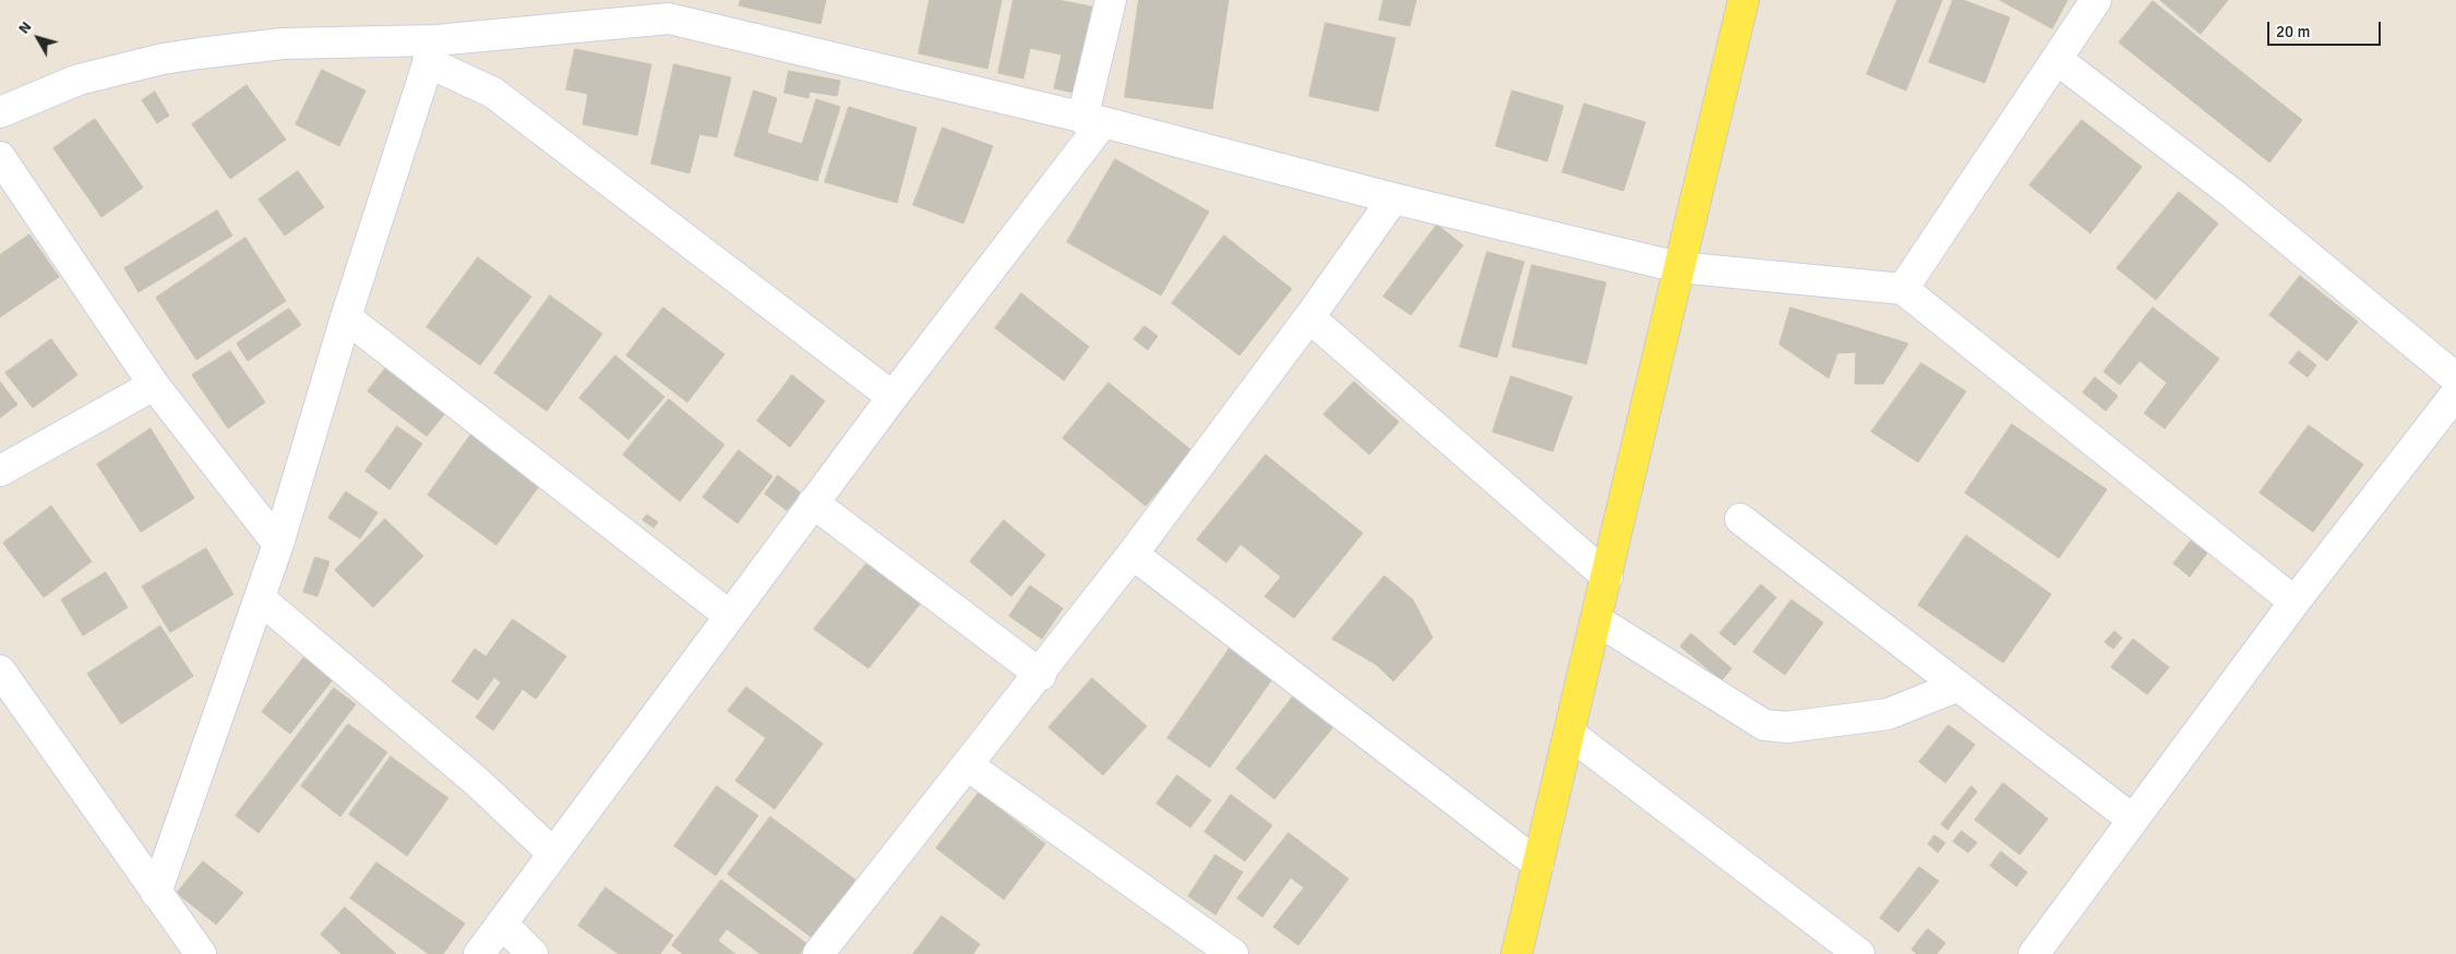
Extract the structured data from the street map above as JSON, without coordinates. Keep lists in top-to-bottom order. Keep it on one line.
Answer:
{"scale_bar":"20 m","north":"top left"}
